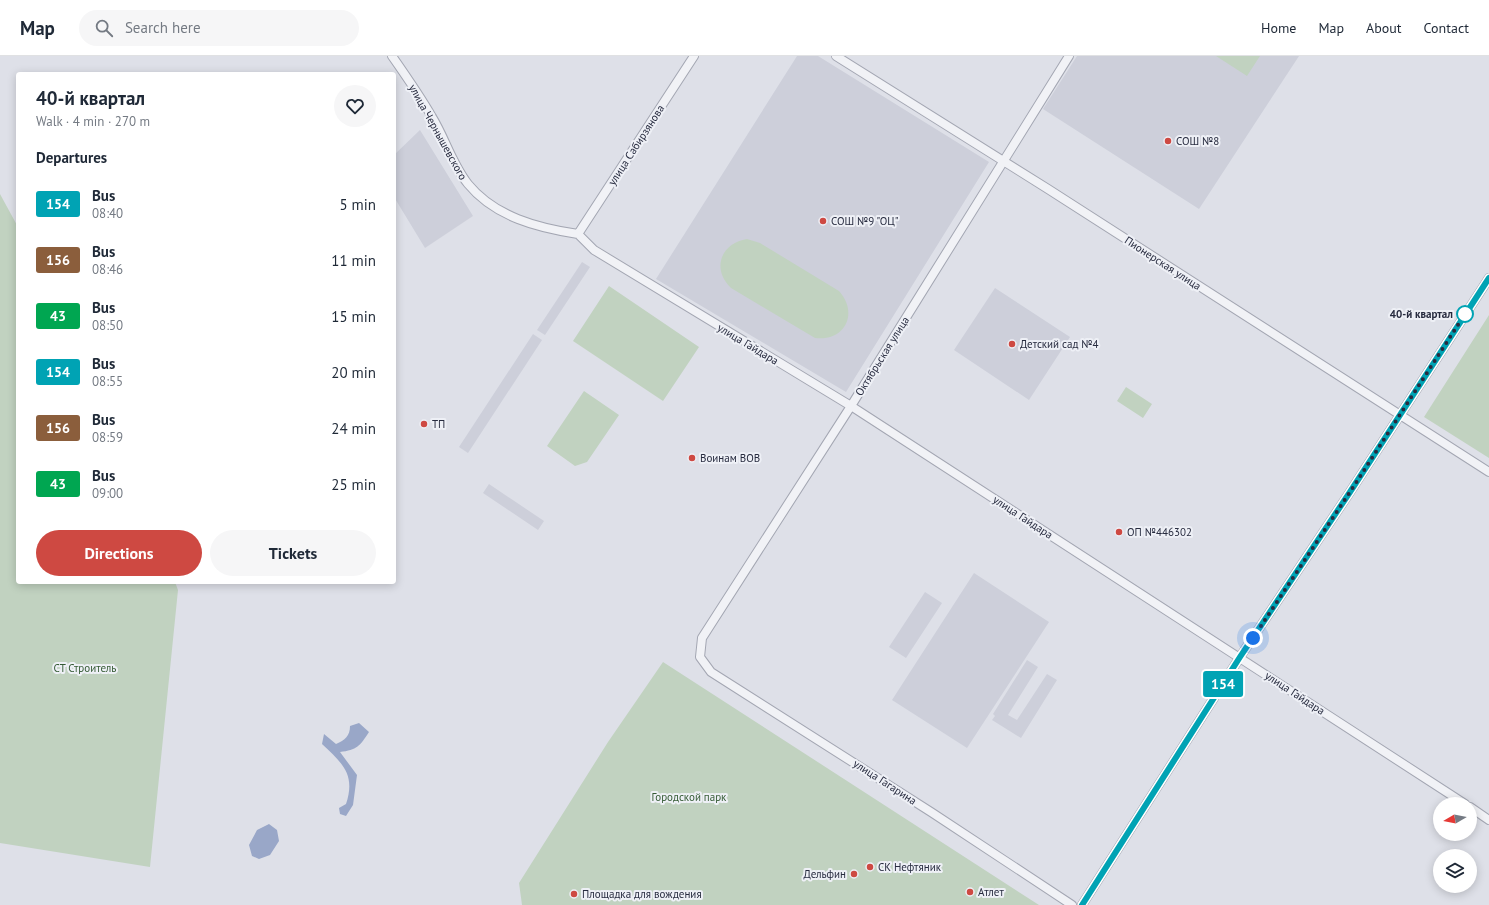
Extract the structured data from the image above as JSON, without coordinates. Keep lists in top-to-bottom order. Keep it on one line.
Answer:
{"streets":{"street":["улица Чернышевского","улица Сабирзянова","Пионерская улица","улица Гайдара","Октябрьская улица","улица Гагарина"]},"crossings":[["улица Чернышевского","улица Сабирзянова"],["улица Чернышевского","улица Гайдара"],["улица Сабирзянова","улица Гайдара"],["Пионерская улица","Октябрьская улица"],["улица Гайдара","Октябрьская улица"],["Октябрьская улица","улица Гагарина"]],"parks":["СТ Строитель","Городской парк"],"places":["СОШ №8","СОШ №9 \"ОЦ\"","40-й квартал","Детский сад №4","ТП","Воинам ВОВ","ОП №446302","СК Нефтяник","Дельфин","Атлет","Площадка для вождения"],"lines":["bus line 154"],"north":"left","page":{"header":"Map","search":"Search here","nav":["Home","Map","About","Contact"],"on_map":"154","heading":[["40-й квартал","Walk · 4 min · 270 m"],"Departures"],"list":[{"mark":"154","name":"Bus","note":"08:40","value":"5 min"},{"mark":"156","name":"Bus","note":"08:46","value":"11 min"},{"mark":"43","name":"Bus","note":"08:50","value":"15 min"},{"mark":"154","name":"Bus","note":"08:55","value":"20 min"},{"mark":"156","name":"Bus","note":"08:59","value":"24 min"},{"mark":"43","name":"Bus","note":"09:00","value":"25 min"}],"buttons":["Directions","Tickets"]}}
